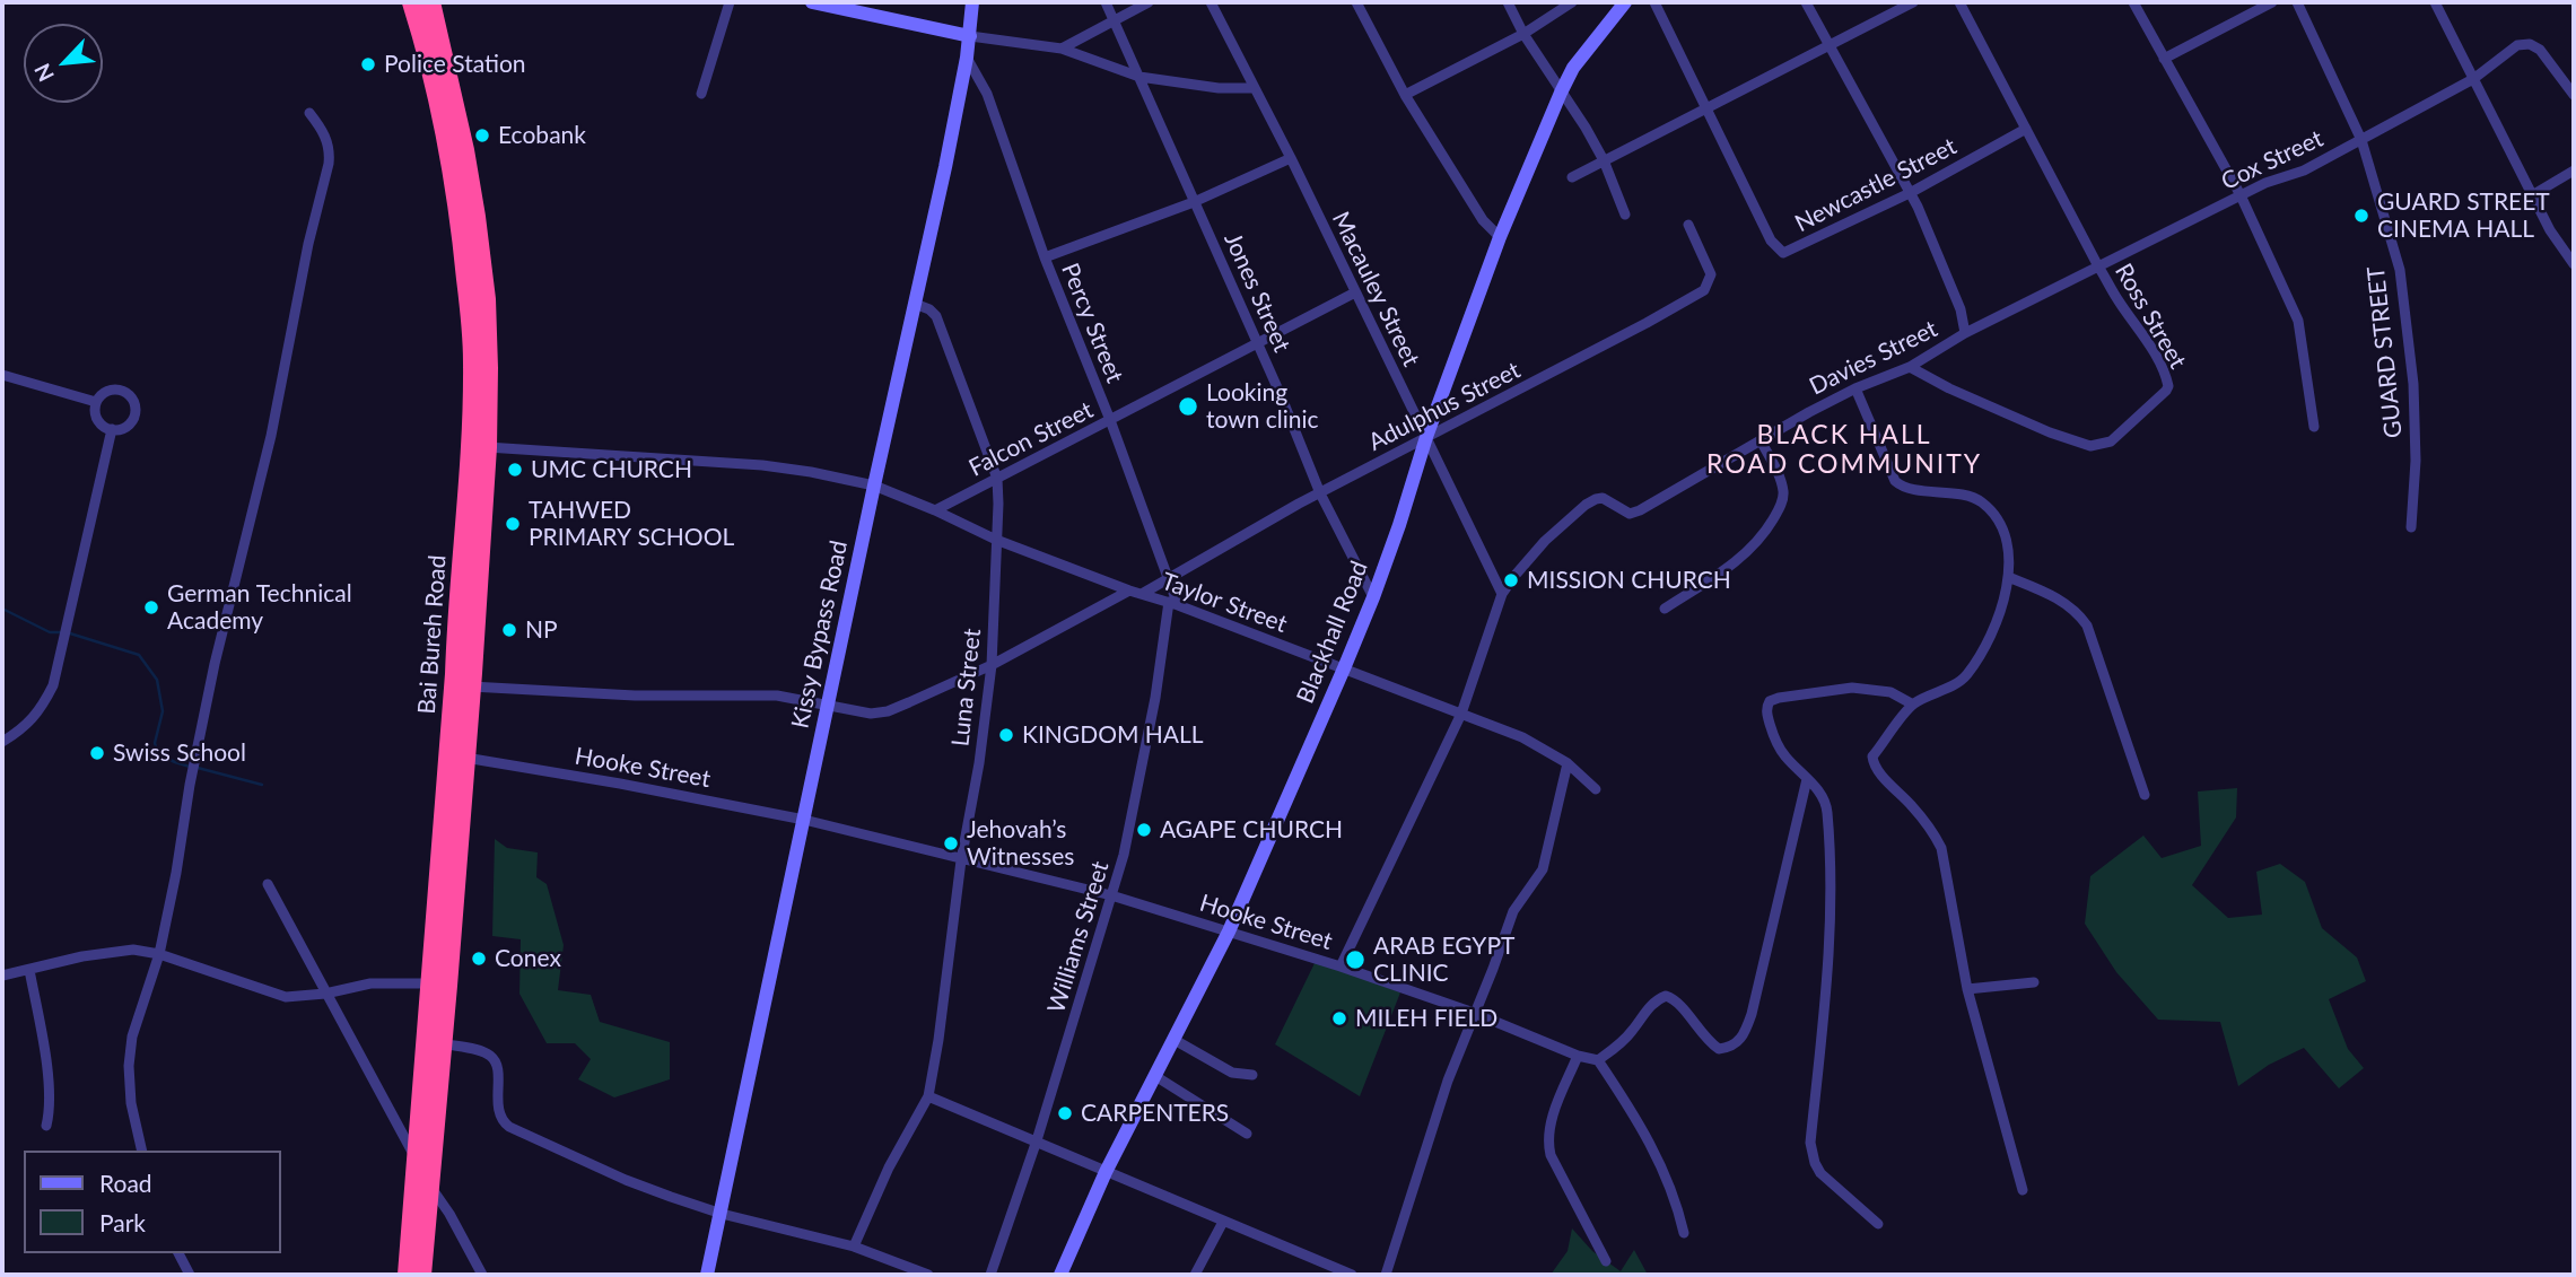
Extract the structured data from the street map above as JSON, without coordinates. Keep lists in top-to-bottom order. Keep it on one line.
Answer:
{"streets":{"highway":["Bai Bureh Road"],"main road":["Blackhall Road","Kissy Bypass Road"],"street":["Cox Street","Newcastle Street","Macauley Street","Jones Street","Ross Street","Percy Street","GUARD STREET","Davies Street","Adulphus Street","Falcon Street","Taylor Street","Luna Street","Hooke Street","Williams Street"]},"crossings":[["Cox Street","Ross Street"],["Cox Street","GUARD STREET"],["Cox Street","Davies Street"],["Newcastle Street","Ross Street"],["Newcastle Street","Davies Street"],["Macauley Street","Davies Street"],["Macauley Street","Adulphus Street"],["Macauley Street","Falcon Street"],["Macauley Street","Blackhall Road"],["Jones Street","Adulphus Street"],["Jones Street","Falcon Street"],["Jones Street","Blackhall Road"],["Ross Street","Davies Street"],["Percy Street","Adulphus Street"],["Percy Street","Falcon Street"],["Percy Street","Taylor Street"],["Percy Street","Kissy Bypass Road"],["Percy Street","Williams Street"],["Adulphus Street","Taylor Street"],["Adulphus Street","Blackhall Road"],["Falcon Street","Taylor Street"],["Falcon Street","Luna Street"],["Taylor Street","Blackhall Road"],["Taylor Street","Kissy Bypass Road"],["Taylor Street","Luna Street"],["Taylor Street","Williams Street"],["Blackhall Road","Hooke Street"],["Kissy Bypass Road","Luna Street"],["Kissy Bypass Road","Hooke Street"],["Luna Street","Hooke Street"],["Hooke Street","Williams Street"]],"districts":["BLACK HALL ROAD COMMUNITY"],"places":["Police Station","Ecobank","GUARD STREET CINEMA HALL","Looking town clinic","UMC CHURCH","TAHWED PRIMARY SCHOOL","MISSION CHURCH","German Technical Academy","NP","KINGDOM HALL","Swiss School","AGAPE CHURCH","Jehovah’s Witnesses","Conex","ARAB EGYPT CLINIC","MILEH FIELD","CARPENTERS"],"legend":["Road","Park"],"north":"bottom left"}
